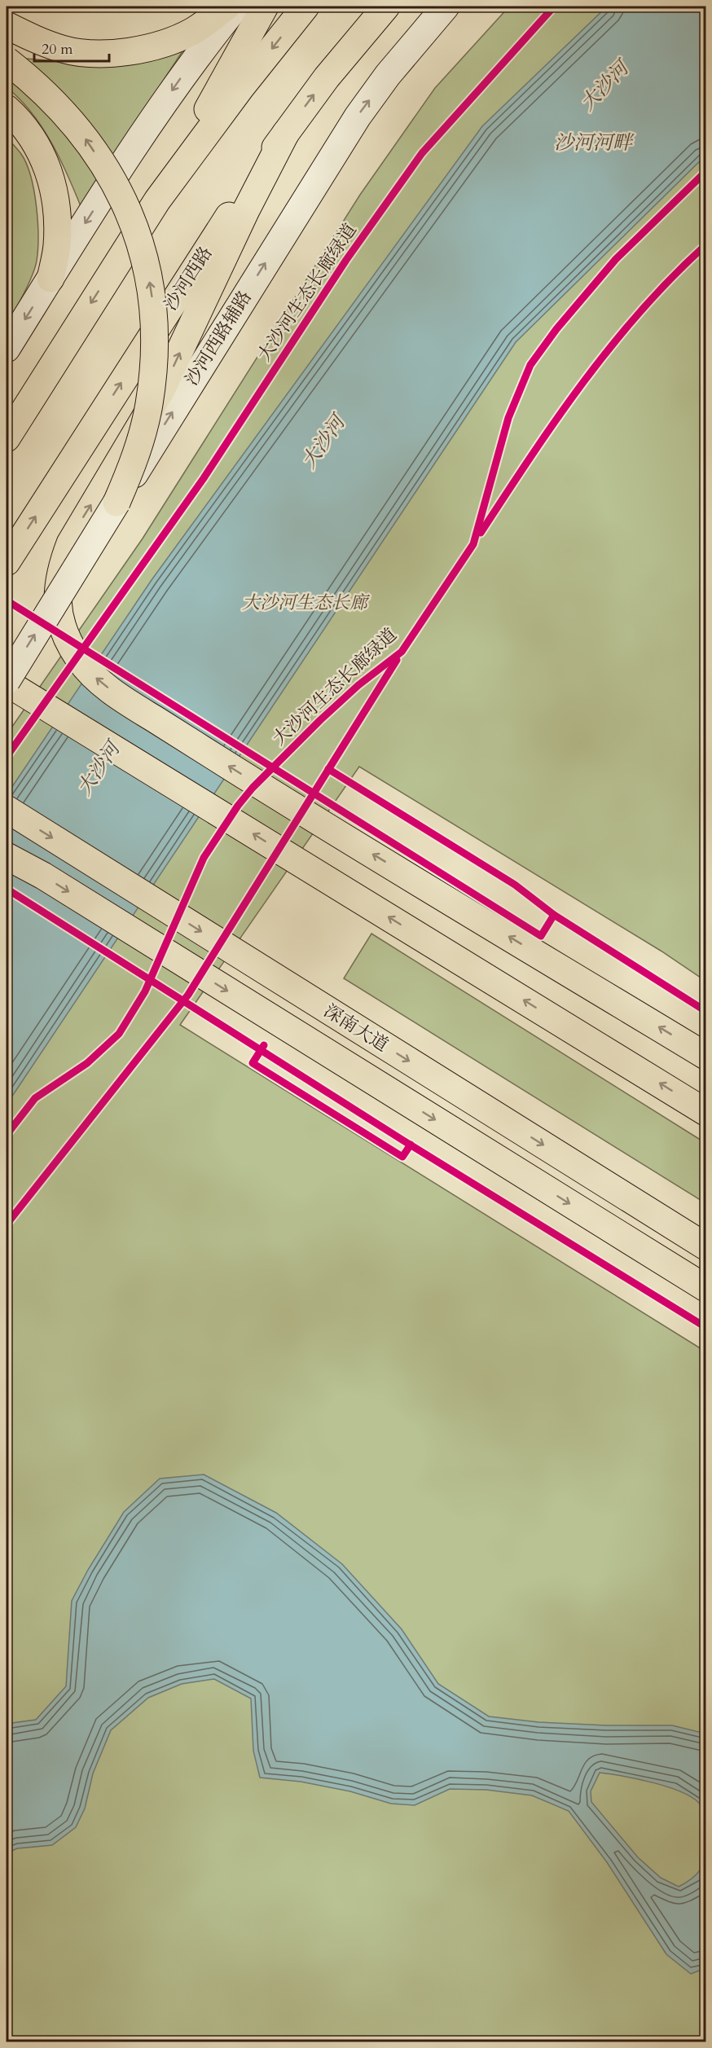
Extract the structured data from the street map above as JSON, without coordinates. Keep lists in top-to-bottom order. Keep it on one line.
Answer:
{"streets":{"main road":["沙河西路","沙河西路辅路","深南大道"],"cycle path":["大沙河生态长廊绿道"]},"water":["大沙河","沙河河畔"],"parks":["大沙河生态长廊"],"scale_bar":"20 m"}
